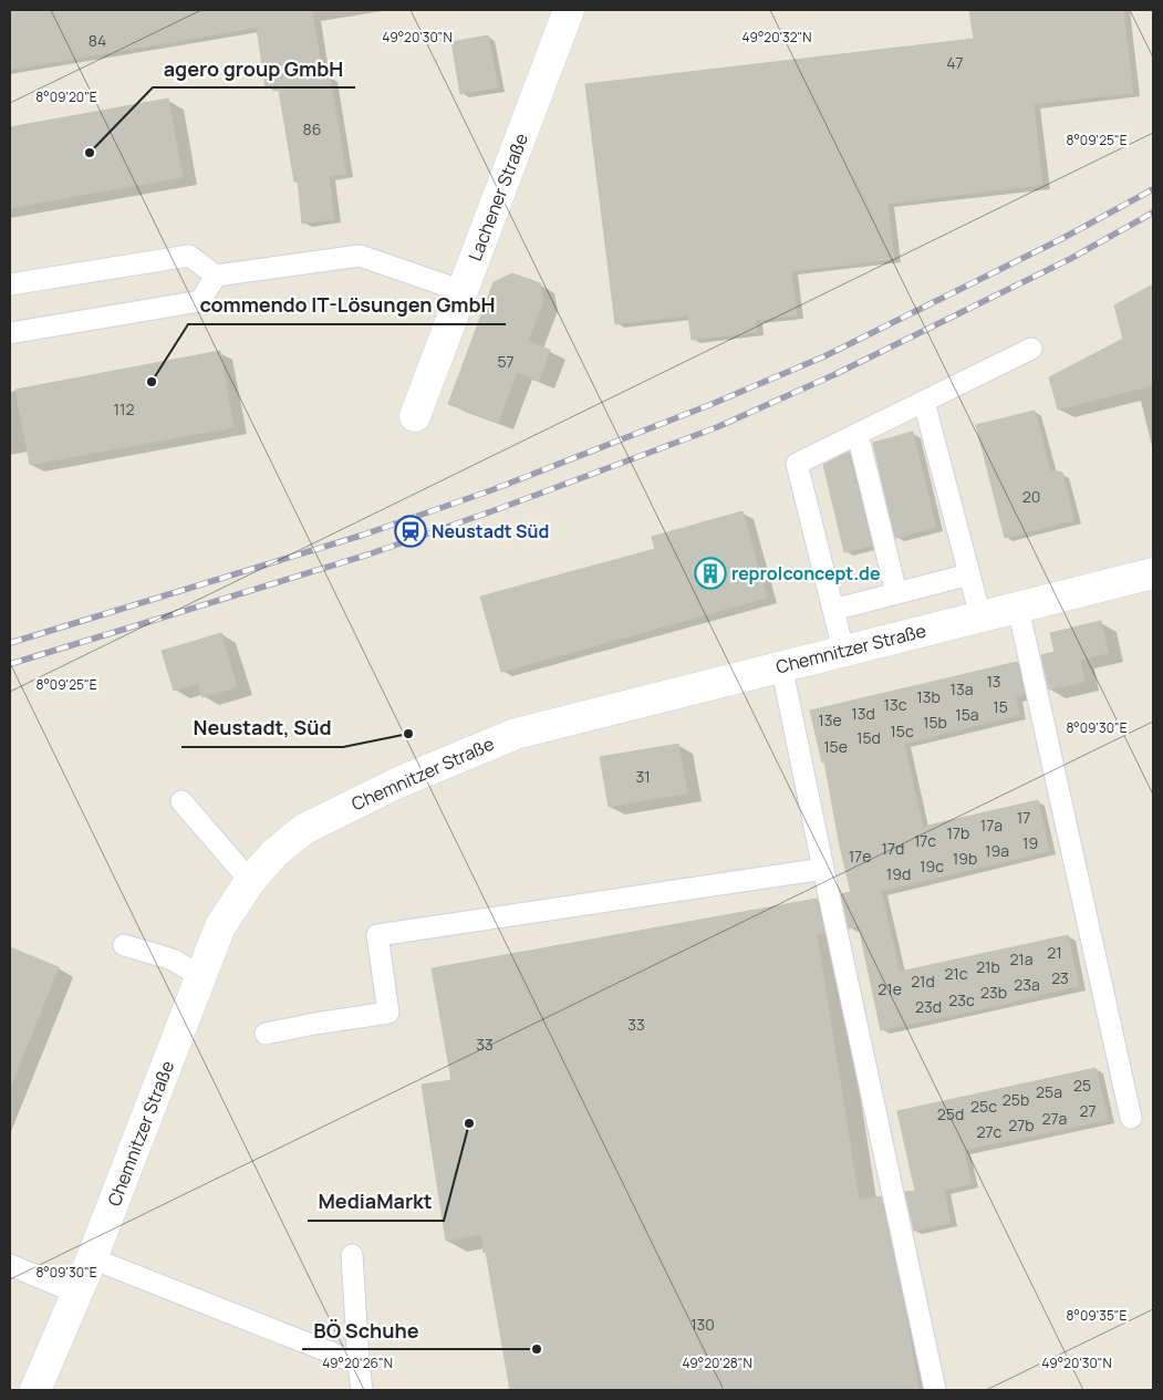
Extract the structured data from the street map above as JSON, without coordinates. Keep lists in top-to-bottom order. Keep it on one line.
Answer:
{"streets":{"street":["Lachener Straße","Chemnitzer Straße"]},"places":{"other":["agero group GmbH","commendo IT-Lösungen GmbH","Neustadt, Süd","MediaMarkt","BÖ Schuhe"],"station":["Neustadt Süd"],"building":["repro|concept.de"]},"house_numbers":["84","47","86","57","112","20","13","13a","13b","13c","15","13d","15a","13e","15b","15c","15d","15e","31","17","17a","17b","17c","19","17d","19a","17e","19b","19c","19d","21","21a","21b","21c","23","21d","23a","21e","23b","23c","23d","33","33","25","25a","25b","25c","27","25d","27a","27b","27c","130"],"coordinates":["49°20'30\"N","49°20'32\"N","8°09'20\"E","8°09'25\"E","8°09'30\"E","8°09'35\"E","49°20'26\"N","49°20'28\"N"]}
